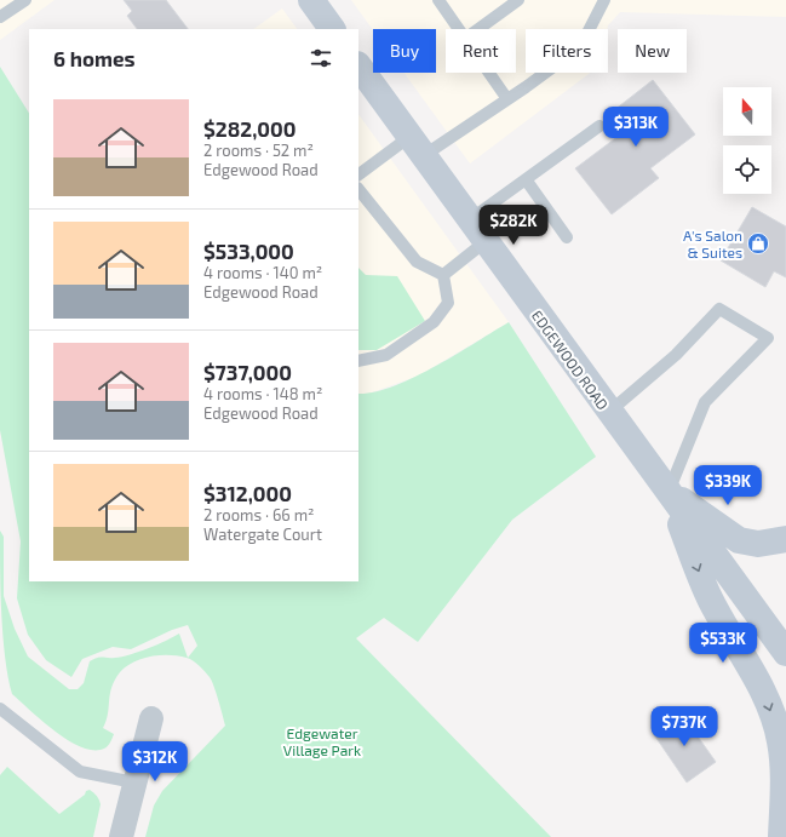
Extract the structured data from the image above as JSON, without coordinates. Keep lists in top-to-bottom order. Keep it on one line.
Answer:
{"streets":{"main road":["EDGEWOOD ROAD"]},"parks":["Edgewater Village Park"],"places":{"shop":["A's Salon & Suites"]},"north":"top","page":{"chip":["Buy","Rent","Filters","New"],"heading":"6 homes","list":[{"name":"$282,000","note":"2 rooms · 52 m² · Edgewood Road"},{"name":"$533,000","note":"4 rooms · 140 m² · Edgewood Road"},{"name":"$737,000","note":"4 rooms · 148 m² · Edgewood Road"},{"name":"$312,000","note":"2 rooms · 66 m² · Watergate Court"}],"price":["$313K","$282K","$339K","$533K","$737K","$312K"]}}
